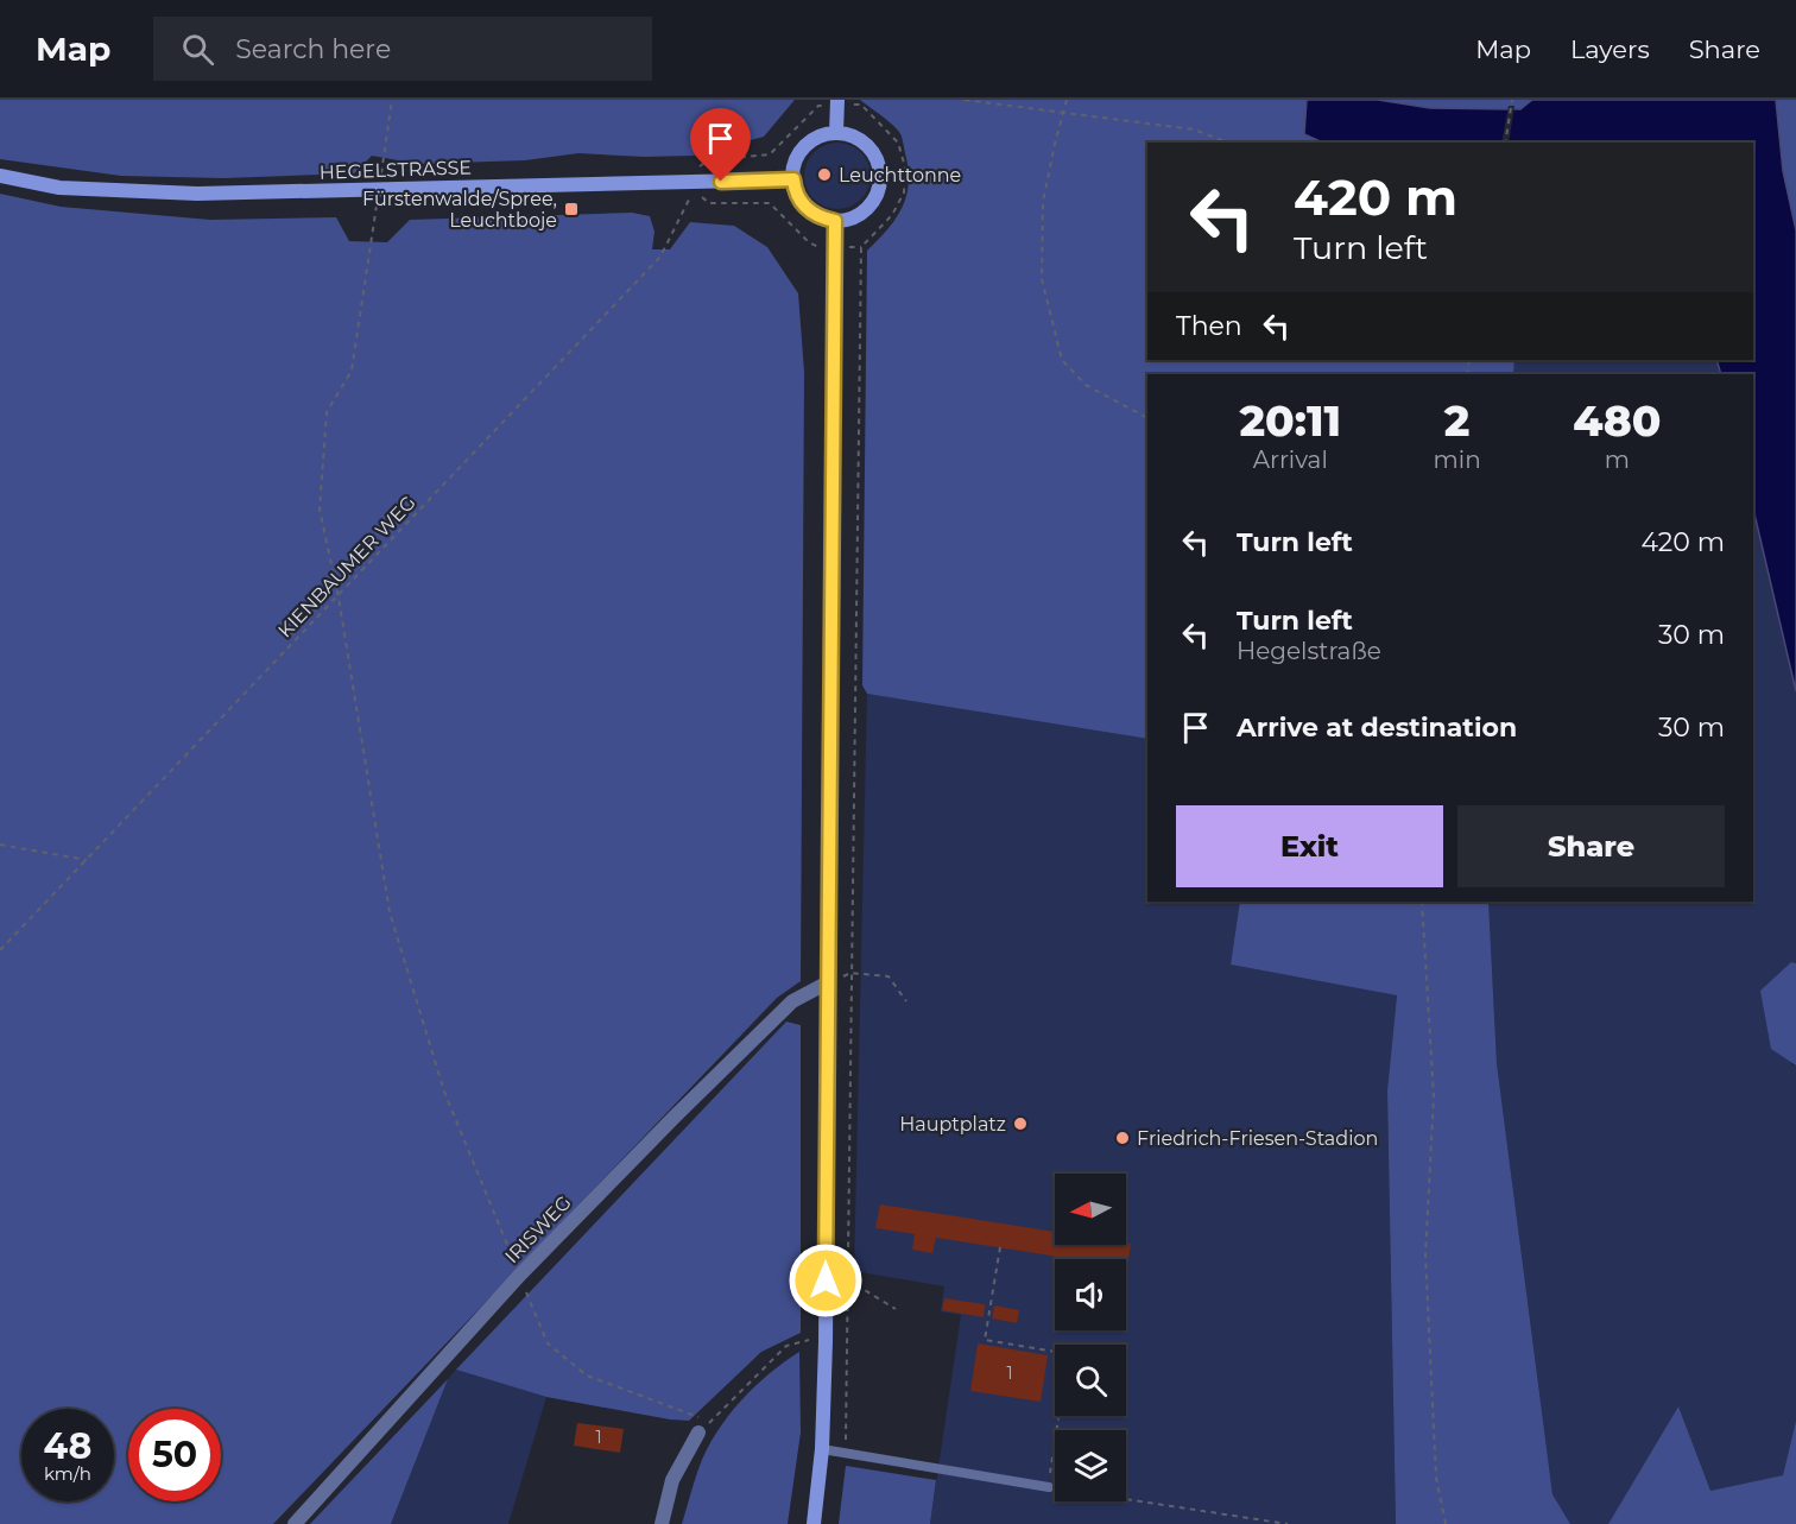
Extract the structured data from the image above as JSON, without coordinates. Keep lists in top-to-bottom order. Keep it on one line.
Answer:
{"streets":{"main road":["HEGELSTRASSE"],"street":["IRISWEG"],"path":["KIENBAUMER WEG"]},"crossings":[["HEGELSTRASSE","KIENBAUMER WEG"]],"places":{"other":["Leuchttonne","Hauptplatz","Friedrich-Friesen-Stadion"],"transit":["Fürstenwalde/Spree, Leuchtboje"]},"house_numbers":["1","1"],"north":"left","page":{"header":"Map","search":"Search here","nav":["Map","Layers","Share"],"turn":["420 m","Turn left"],"then":"Then","eta":["20:11","Arrival","2","min","480","m"],"list":[{"name":"Turn left","value":"420 m"},{"name":"Turn left","note":"Hegelstraße","value":"30 m"},{"name":"Arrive at destination","value":"30 m"}],"buttons":["Exit","Share"],"speed":"48 km/h","limit":"50"}}
